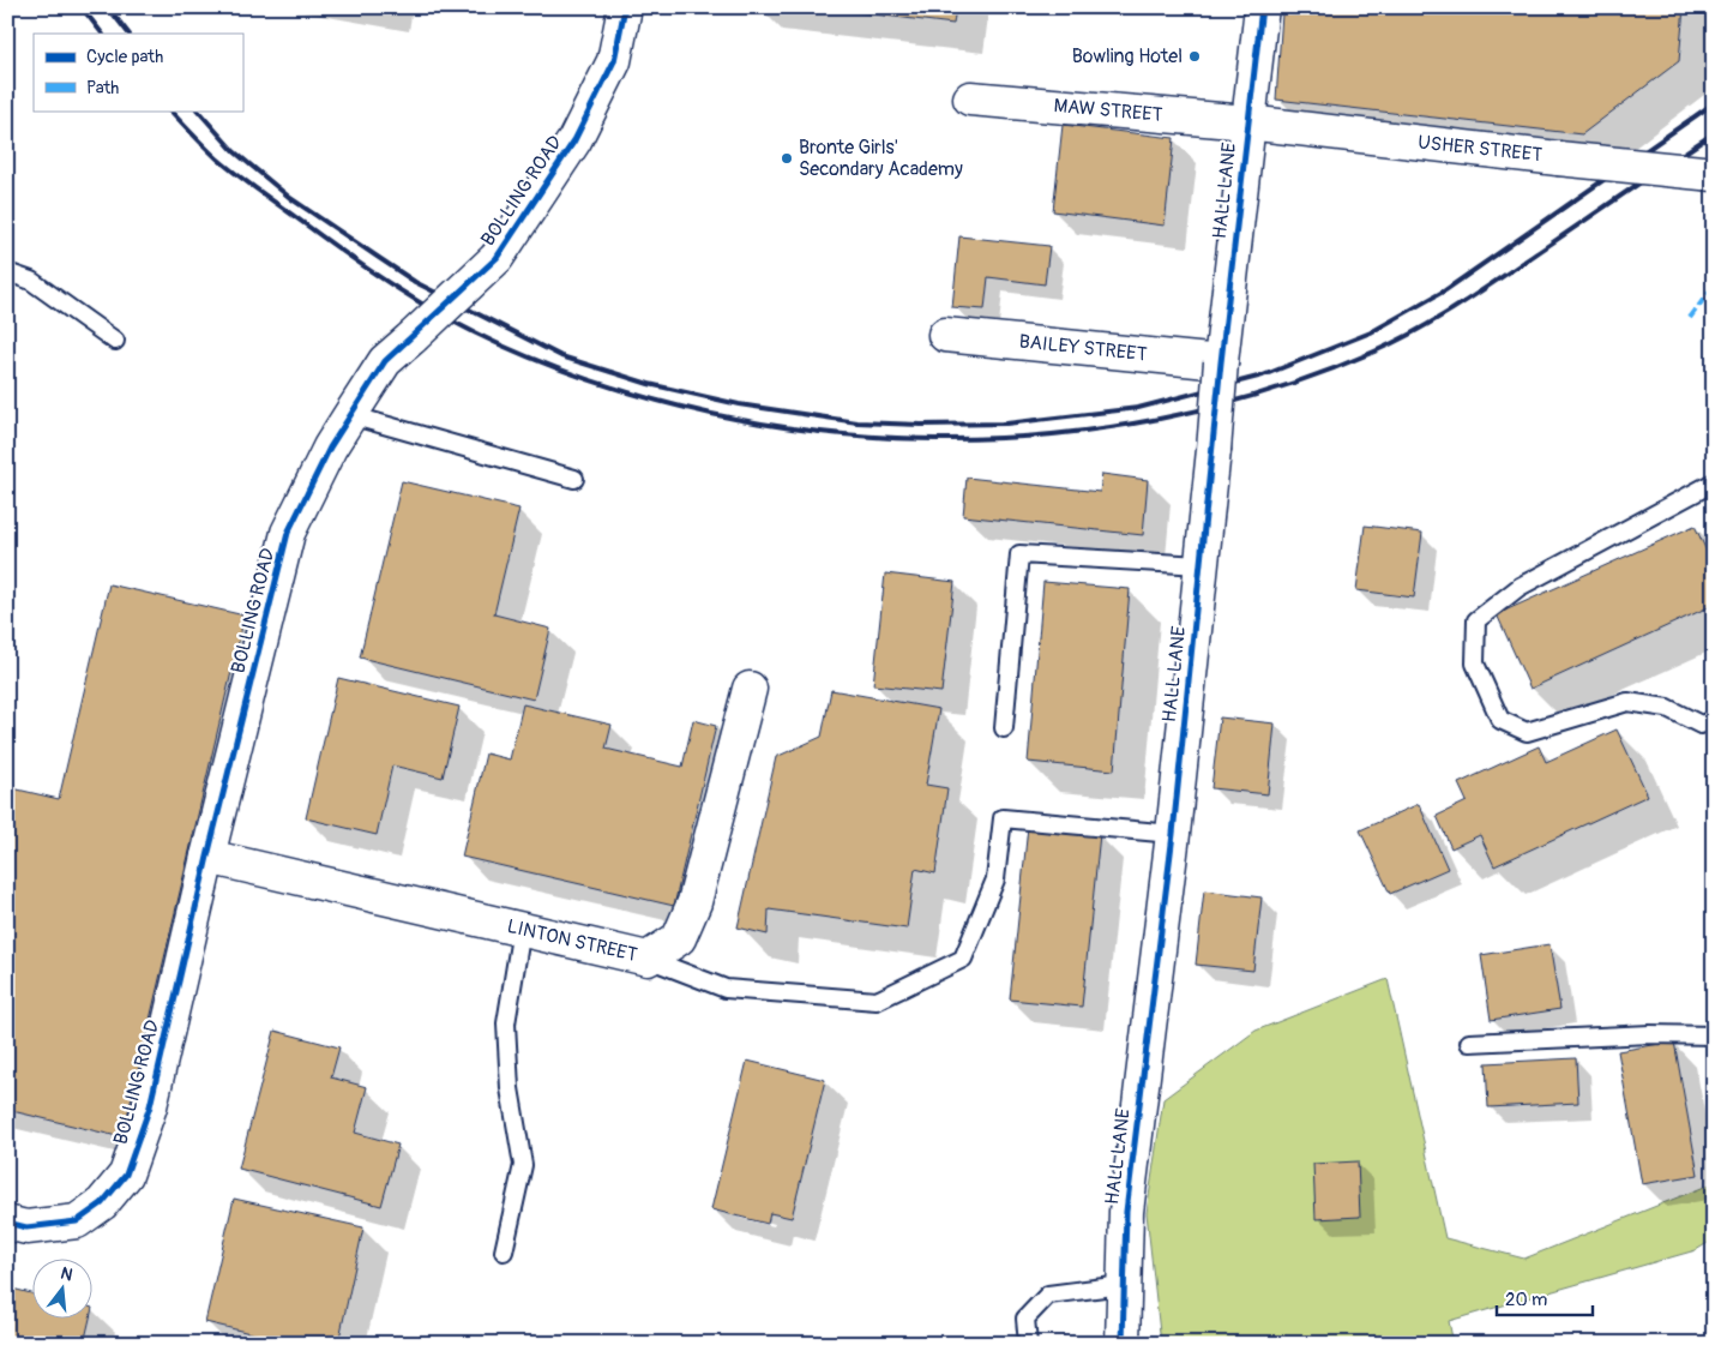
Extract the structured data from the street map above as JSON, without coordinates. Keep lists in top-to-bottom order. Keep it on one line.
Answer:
{"streets":{"street":["MAW STREET","USHER STREET","BOLLING ROAD","HALL LANE","BAILEY STREET","LINTON STREET"]},"crossings":[["MAW STREET","USHER STREET"],["MAW STREET","HALL LANE"],["USHER STREET","HALL LANE"],["BOLLING ROAD","LINTON STREET"],["HALL LANE","BAILEY STREET"]],"places":["Bowling Hotel","Bronte Girls' Secondary Academy"],"legend":["Cycle path","Path"],"scale_bar":"20 m","north":"top"}
